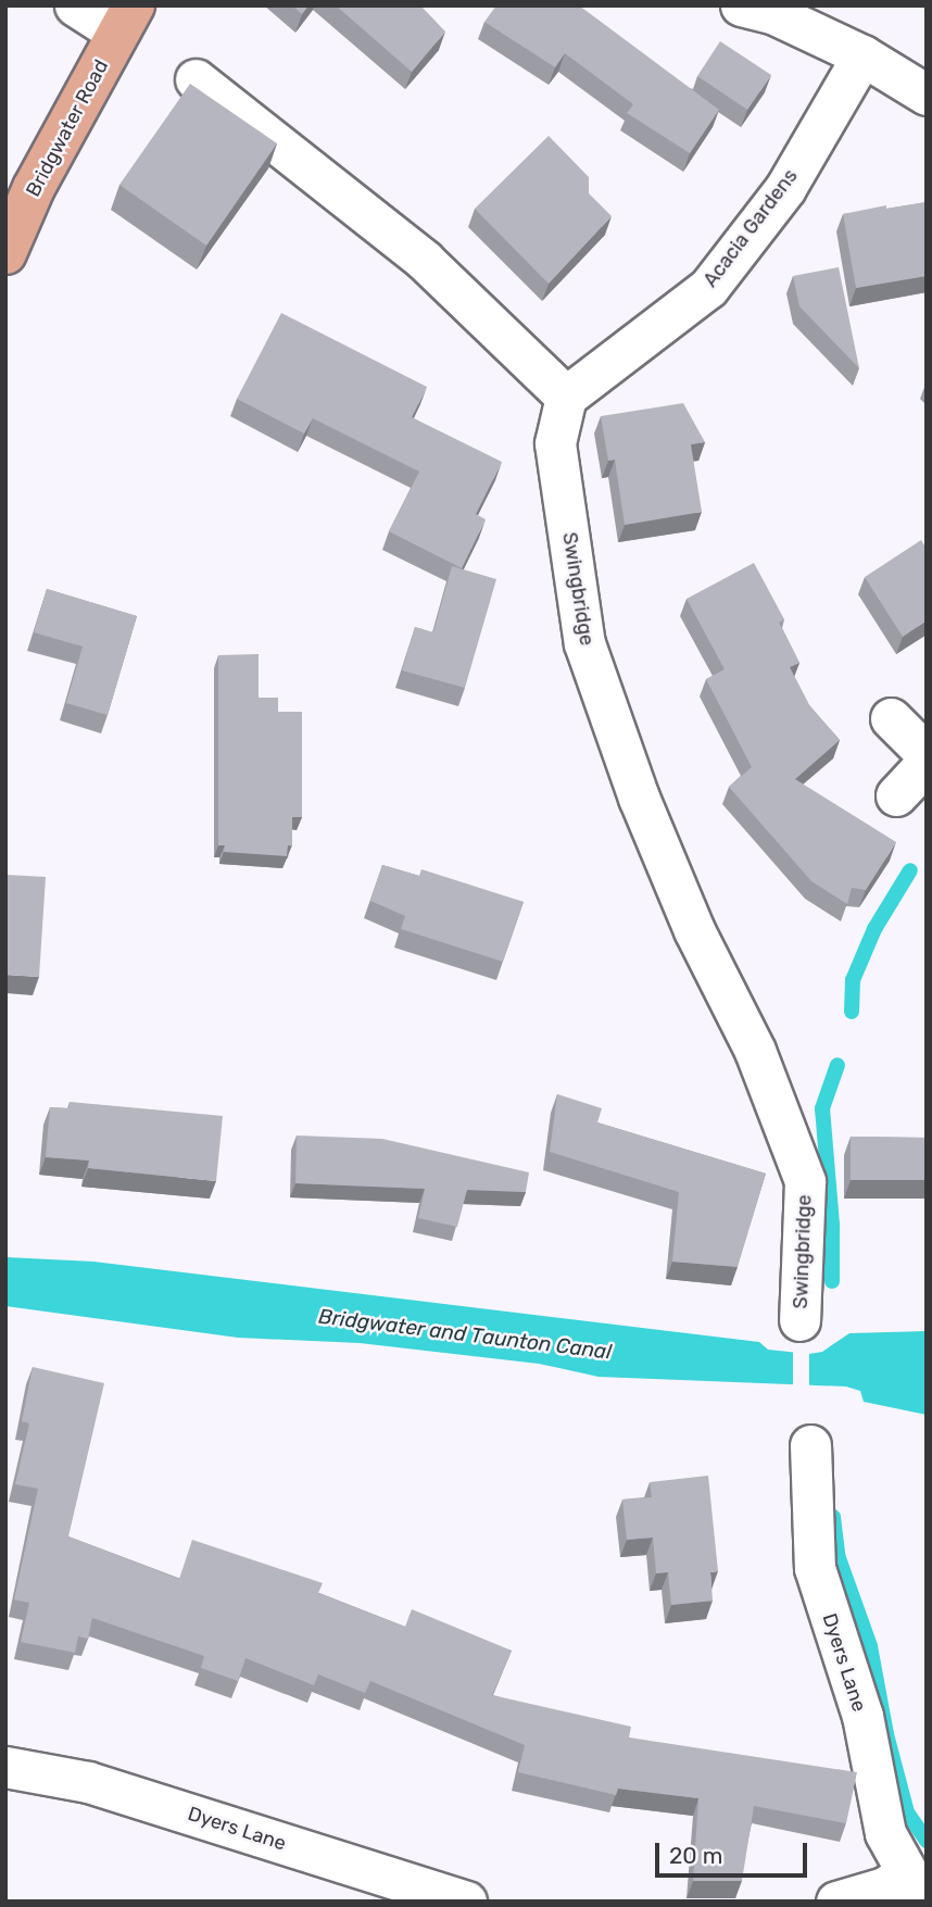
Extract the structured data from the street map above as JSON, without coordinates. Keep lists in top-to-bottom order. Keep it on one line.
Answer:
{"streets":{"main road":["Bridgwater Road"],"street":["Acacia Gardens","Swingbridge","Dyers Lane"]},"crossings":[["Acacia Gardens","Swingbridge"]],"water":["Bridgwater and Taunton Canal"],"scale_bar":"20 m"}
